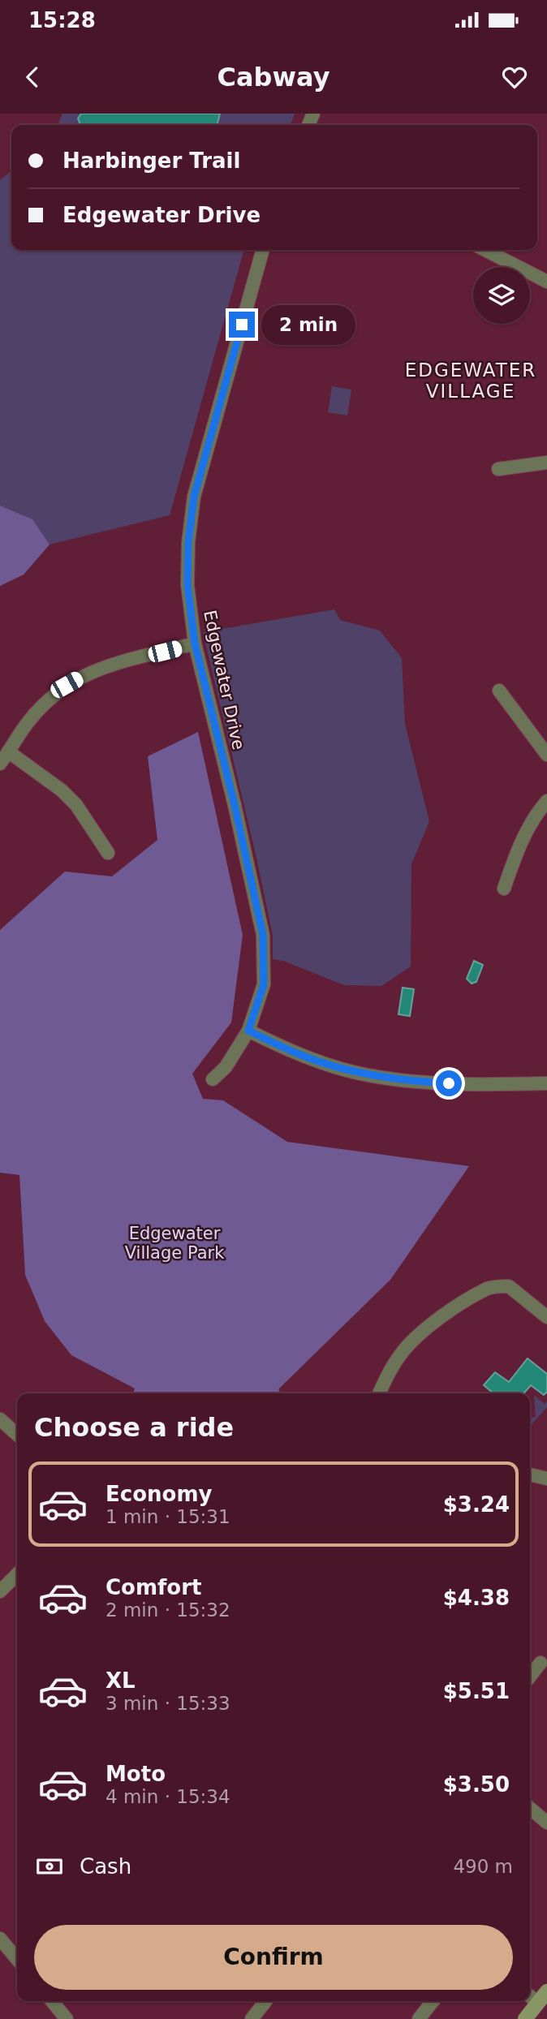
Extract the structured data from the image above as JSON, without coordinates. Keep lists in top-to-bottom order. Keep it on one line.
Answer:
{"streets":{"street":["Edgewater Drive"]},"districts":["EDGEWATER VILLAGE"],"parks":["Edgewater Village Park"],"page":{"status":"15:28","header":"Cabway","banner":["Harbinger Trail","Edgewater Drive"],"bubble":"2 min","heading":"Choose a ride","list":[{"name":"Economy","note":"1 min · 15:31","value":"$3.24"},{"name":"Comfort","note":"2 min · 15:32","value":"$4.38"},{"name":"XL","note":"3 min · 15:33","value":"$5.51"},{"name":"Moto","note":"4 min · 15:34","value":"$3.50"}],"pay":["Cash","490 m"],"buttons":"Confirm"}}
